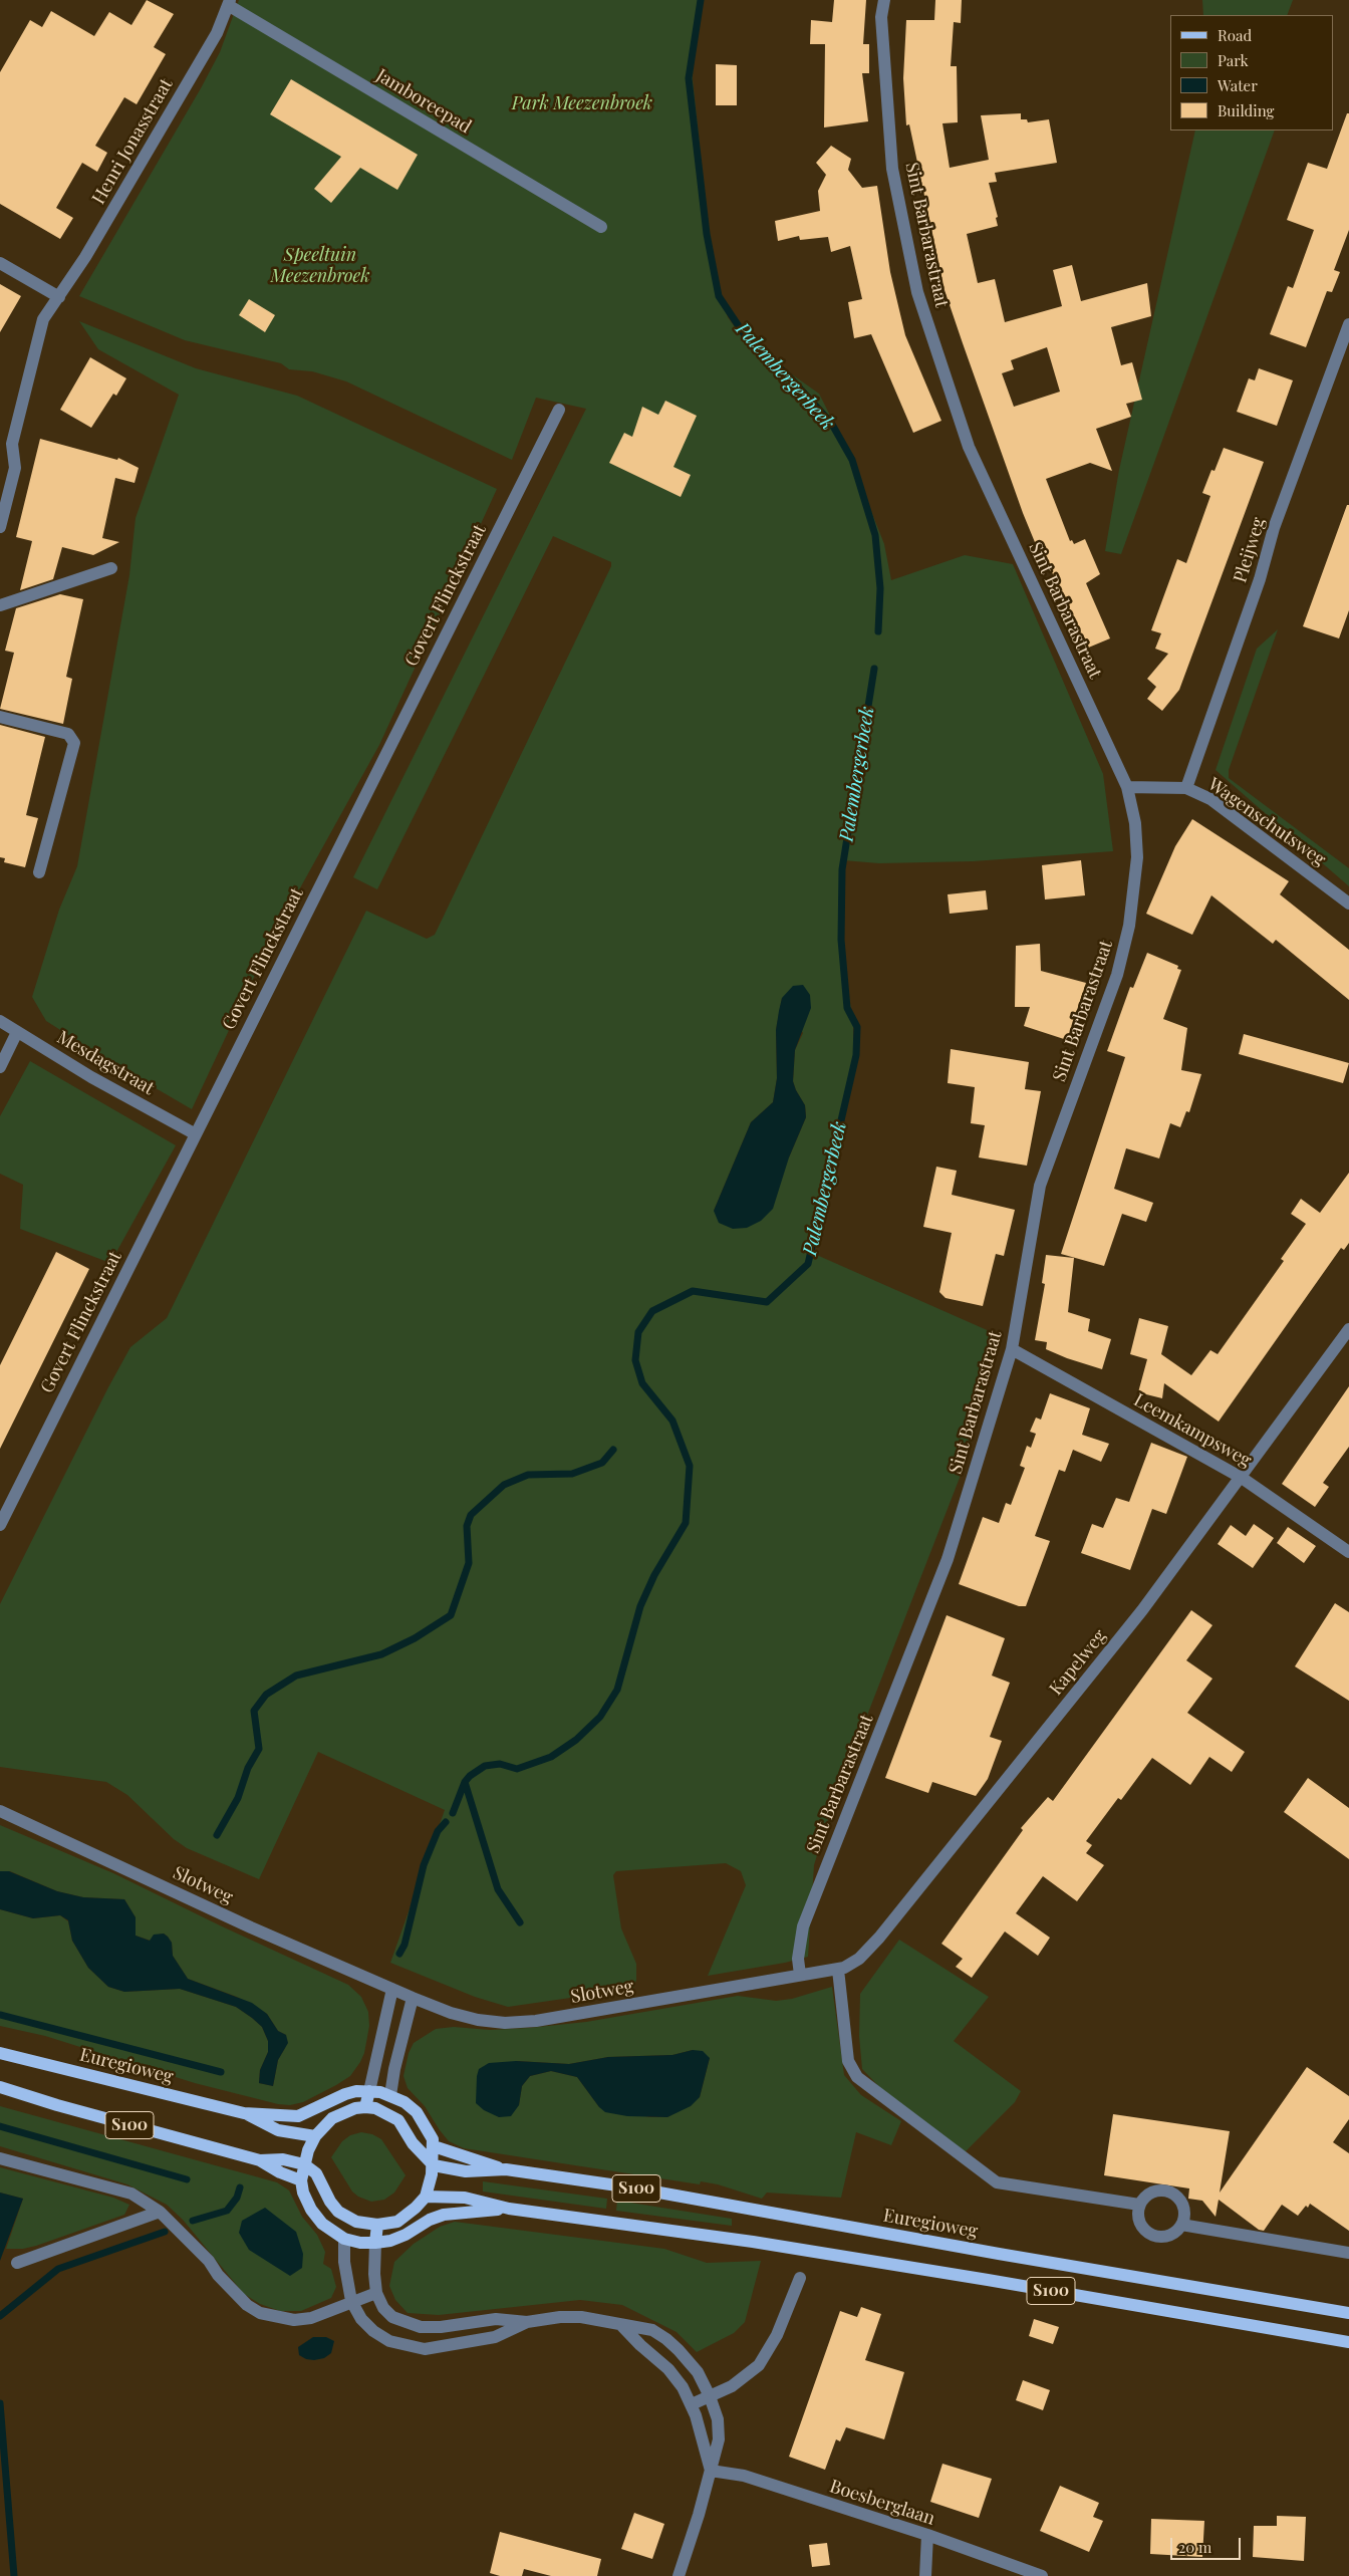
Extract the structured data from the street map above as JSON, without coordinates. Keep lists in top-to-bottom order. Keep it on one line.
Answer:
{"streets":{"main road":["Euregioweg","S100"],"street":["Jamboreepad","Henri Jonasstraat","Sint Barbarastraat","Pleijweg","Govert Flinckstraat","Wagenschutsweg","Mesdagstraat","Leemkampsweg","Kapelweg","Slotweg","Boesberglaan"]},"crossings":[["Jamboreepad","Henri Jonasstraat"],["Sint Barbarastraat","Wagenschutsweg"],["Sint Barbarastraat","Leemkampsweg"],["Sint Barbarastraat","Kapelweg"],["Sint Barbarastraat","Slotweg"],["Pleijweg","Wagenschutsweg"],["Govert Flinckstraat","Mesdagstraat"],["Leemkampsweg","Kapelweg"],["Kapelweg","Slotweg"],["Euregioweg","S100"]],"water":["Palembergerbeek"],"parks":["Park Meezenbroek","Speeltuin Meezenbroek"],"legend":["Road","Park","Water","Building"],"scale_bar":"20 m"}
